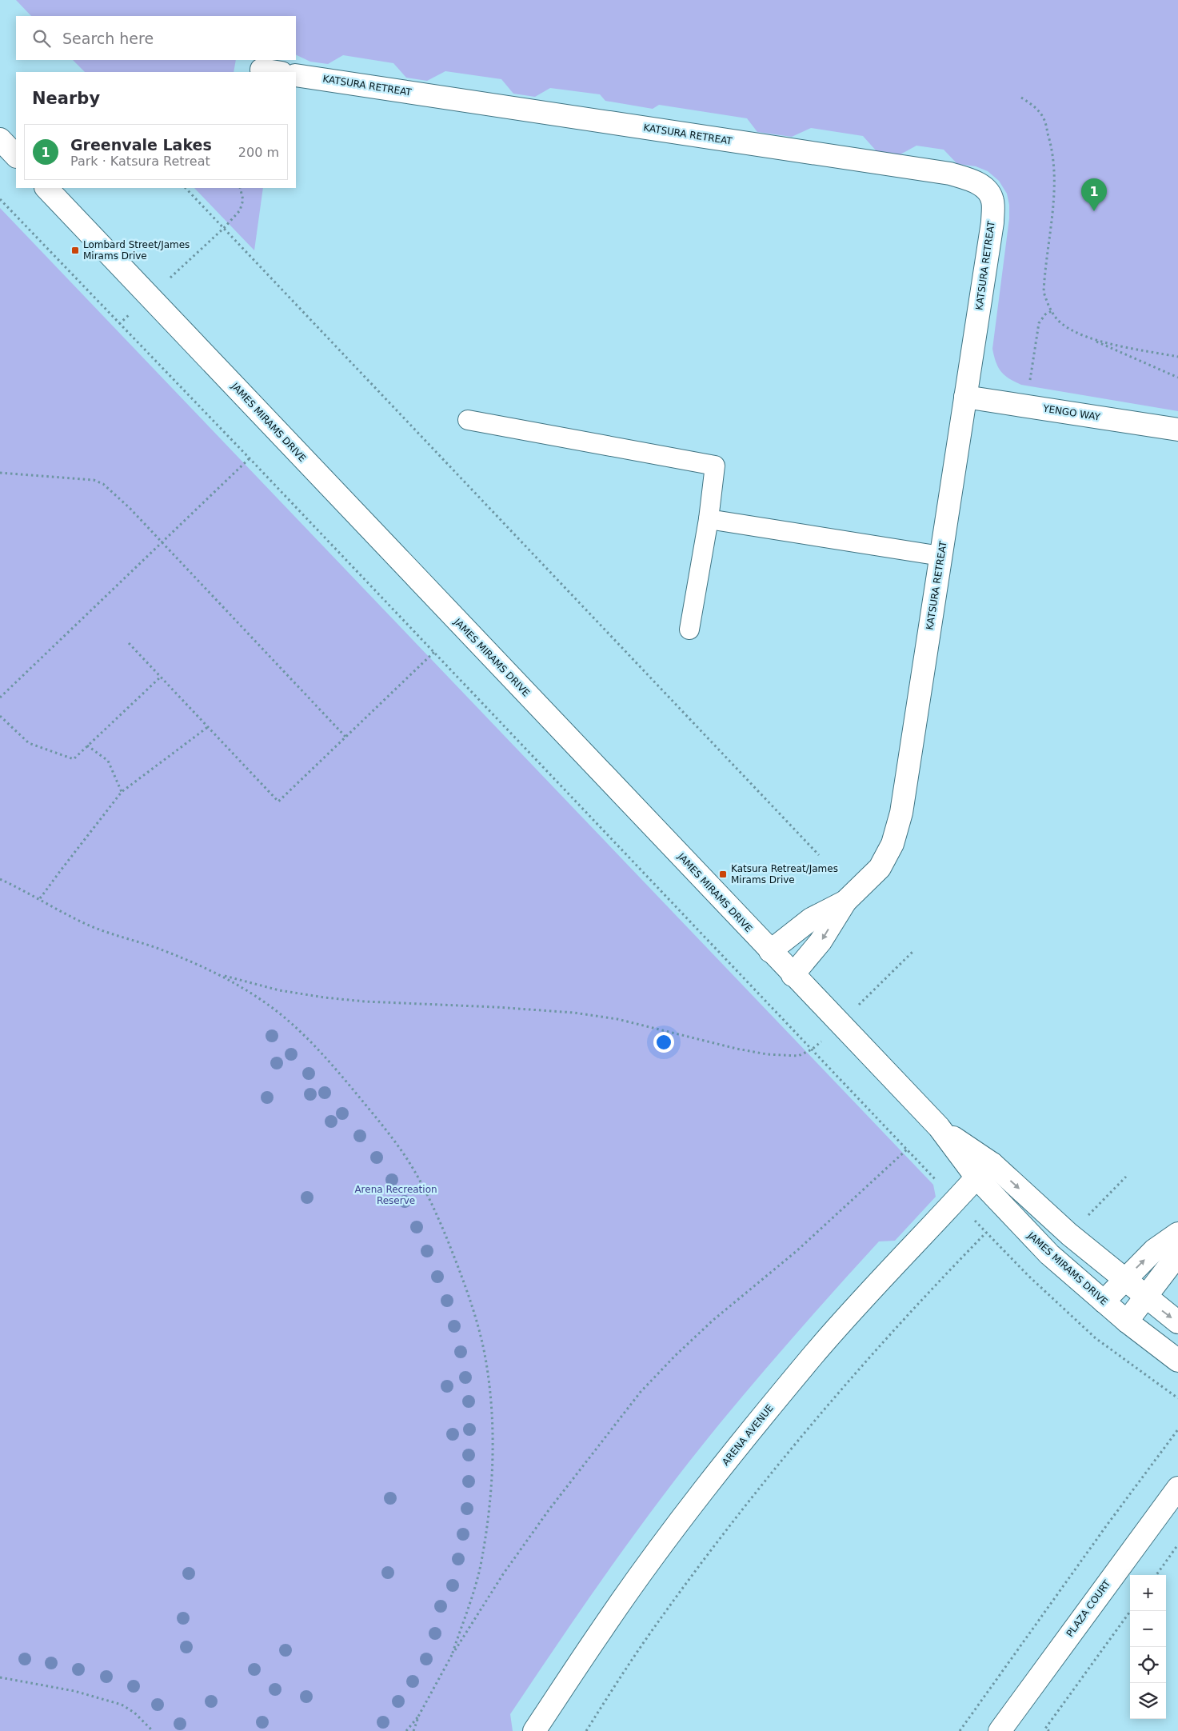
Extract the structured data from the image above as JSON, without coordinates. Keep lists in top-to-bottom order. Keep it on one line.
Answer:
{"streets":{"street":["KATSURA RETREAT","YENGO WAY","JAMES MIRAMS DRIVE","ARENA AVENUE","PLAZA COURT"]},"crossings":[["KATSURA RETREAT","YENGO WAY"],["KATSURA RETREAT","JAMES MIRAMS DRIVE"],["JAMES MIRAMS DRIVE","ARENA AVENUE"]],"parks":["Arena Recreation Reserve"],"places":{"transit":["Lombard Street/James Mirams Drive","Katsura Retreat/James Mirams Drive"]},"page":{"search":"Search here","heading":"Nearby","list":[{"mark":"1","name":"Greenvale Lakes","note":"Park · Katsura Retreat","value":"200 m"}],"pins":"1","map_buttons":["+","−"]}}
